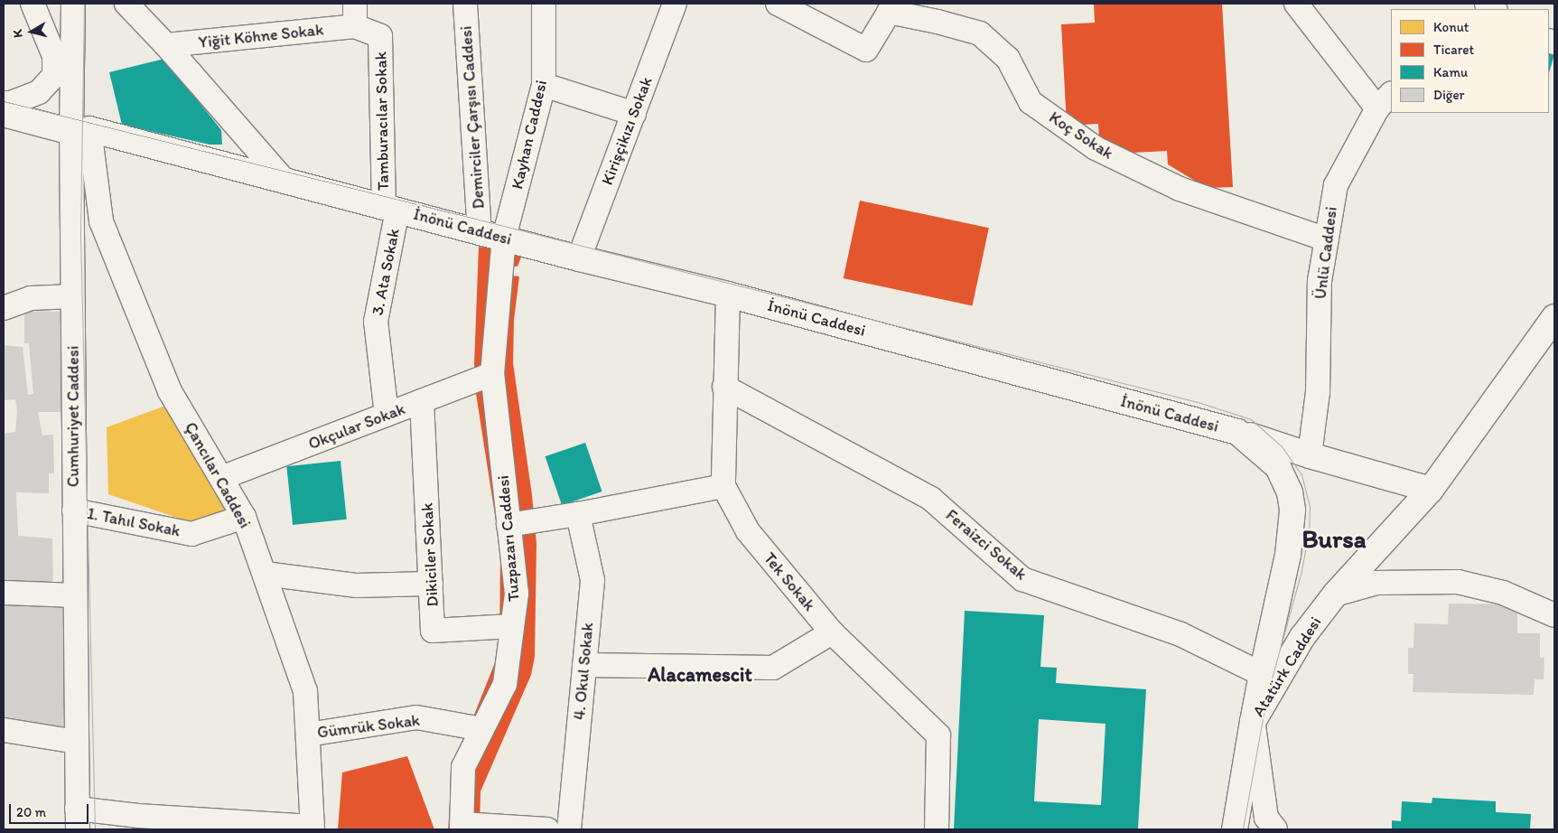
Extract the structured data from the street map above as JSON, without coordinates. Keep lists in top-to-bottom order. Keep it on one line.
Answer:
{"streets":{"main road":["İnönü Caddesi","Atatürk Caddesi"],"street":["Yiğit Köhne Sokak","Demirciler Çarşısı Caddesi","Tamburacılar Sokak","Kirişçikızı Sokak","Kayhan Caddesi","Koç Sokak","Ünlü Caddesi","3. Ata Sokak","Cumhuriyet Caddesi","Okçular Sokak","Çancılar Caddesi","1. Tahıl Sokak","Tuzpazarı Caddesi","Feraizci Sokak","Dikiciler Sokak","Tek Sokak","4. Okul Sokak","Gümrük Sokak"]},"crossings":[["Yiğit Köhne Sokak","Tamburacılar Sokak"],["Demirciler Çarşısı Caddesi","İnönü Caddesi"],["Tamburacılar Sokak","İnönü Caddesi"],["Tamburacılar Sokak","3. Ata Sokak"],["Kirişçikızı Sokak","İnönü Caddesi"],["Kayhan Caddesi","İnönü Caddesi"],["Kayhan Caddesi","Tuzpazarı Caddesi"],["Koç Sokak","Ünlü Caddesi"],["İnönü Caddesi","3. Ata Sokak"],["İnönü Caddesi","Cumhuriyet Caddesi"],["İnönü Caddesi","Çancılar Caddesi"],["İnönü Caddesi","Tuzpazarı Caddesi"],["İnönü Caddesi","Feraizci Sokak"],["İnönü Caddesi","Tek Sokak"],["İnönü Caddesi","Atatürk Caddesi"],["3. Ata Sokak","Okçular Sokak"],["Cumhuriyet Caddesi","Çancılar Caddesi"],["Cumhuriyet Caddesi","1. Tahıl Sokak"],["Okçular Sokak","Çancılar Caddesi"],["Okçular Sokak","Tuzpazarı Caddesi"],["Okçular Sokak","Dikiciler Sokak"],["Çancılar Caddesi","1. Tahıl Sokak"],["Çancılar Caddesi","Gümrük Sokak"],["Tuzpazarı Caddesi","Dikiciler Sokak"],["Tuzpazarı Caddesi","Gümrük Sokak"],["Feraizci Sokak","Tek Sokak"]],"districts":["Bursa","Alacamescit"],"legend":["Konut","Ticaret","Kamu","Diğer"],"scale_bar":"20 m","north":"left"}
